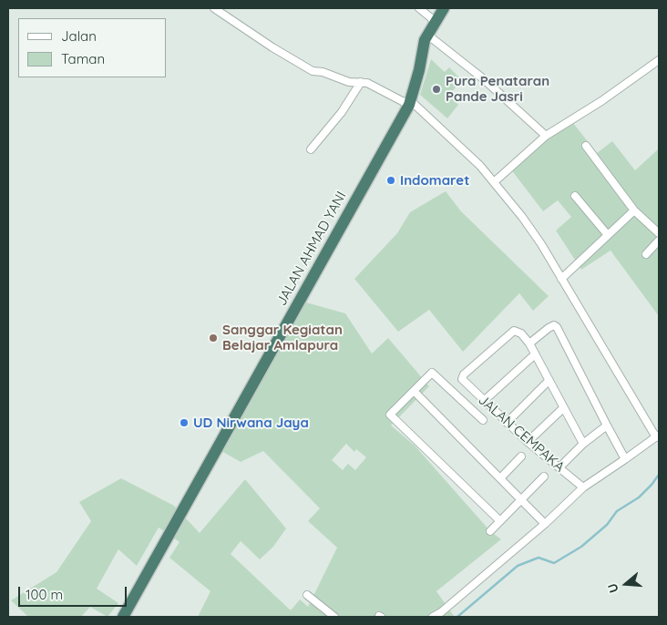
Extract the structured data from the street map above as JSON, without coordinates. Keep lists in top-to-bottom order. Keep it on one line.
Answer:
{"streets":{"highway":["JALAN AHMAD YANI"],"street":["JALAN CEMPAKA"]},"places":["Pura Penataran Pande Jasri","Indomaret","Sanggar Kegiatan Belajar Amlapura","UD Nirwana Jaya"],"legend":["Jalan","Taman"],"scale_bar":"100 m","north":"left"}
